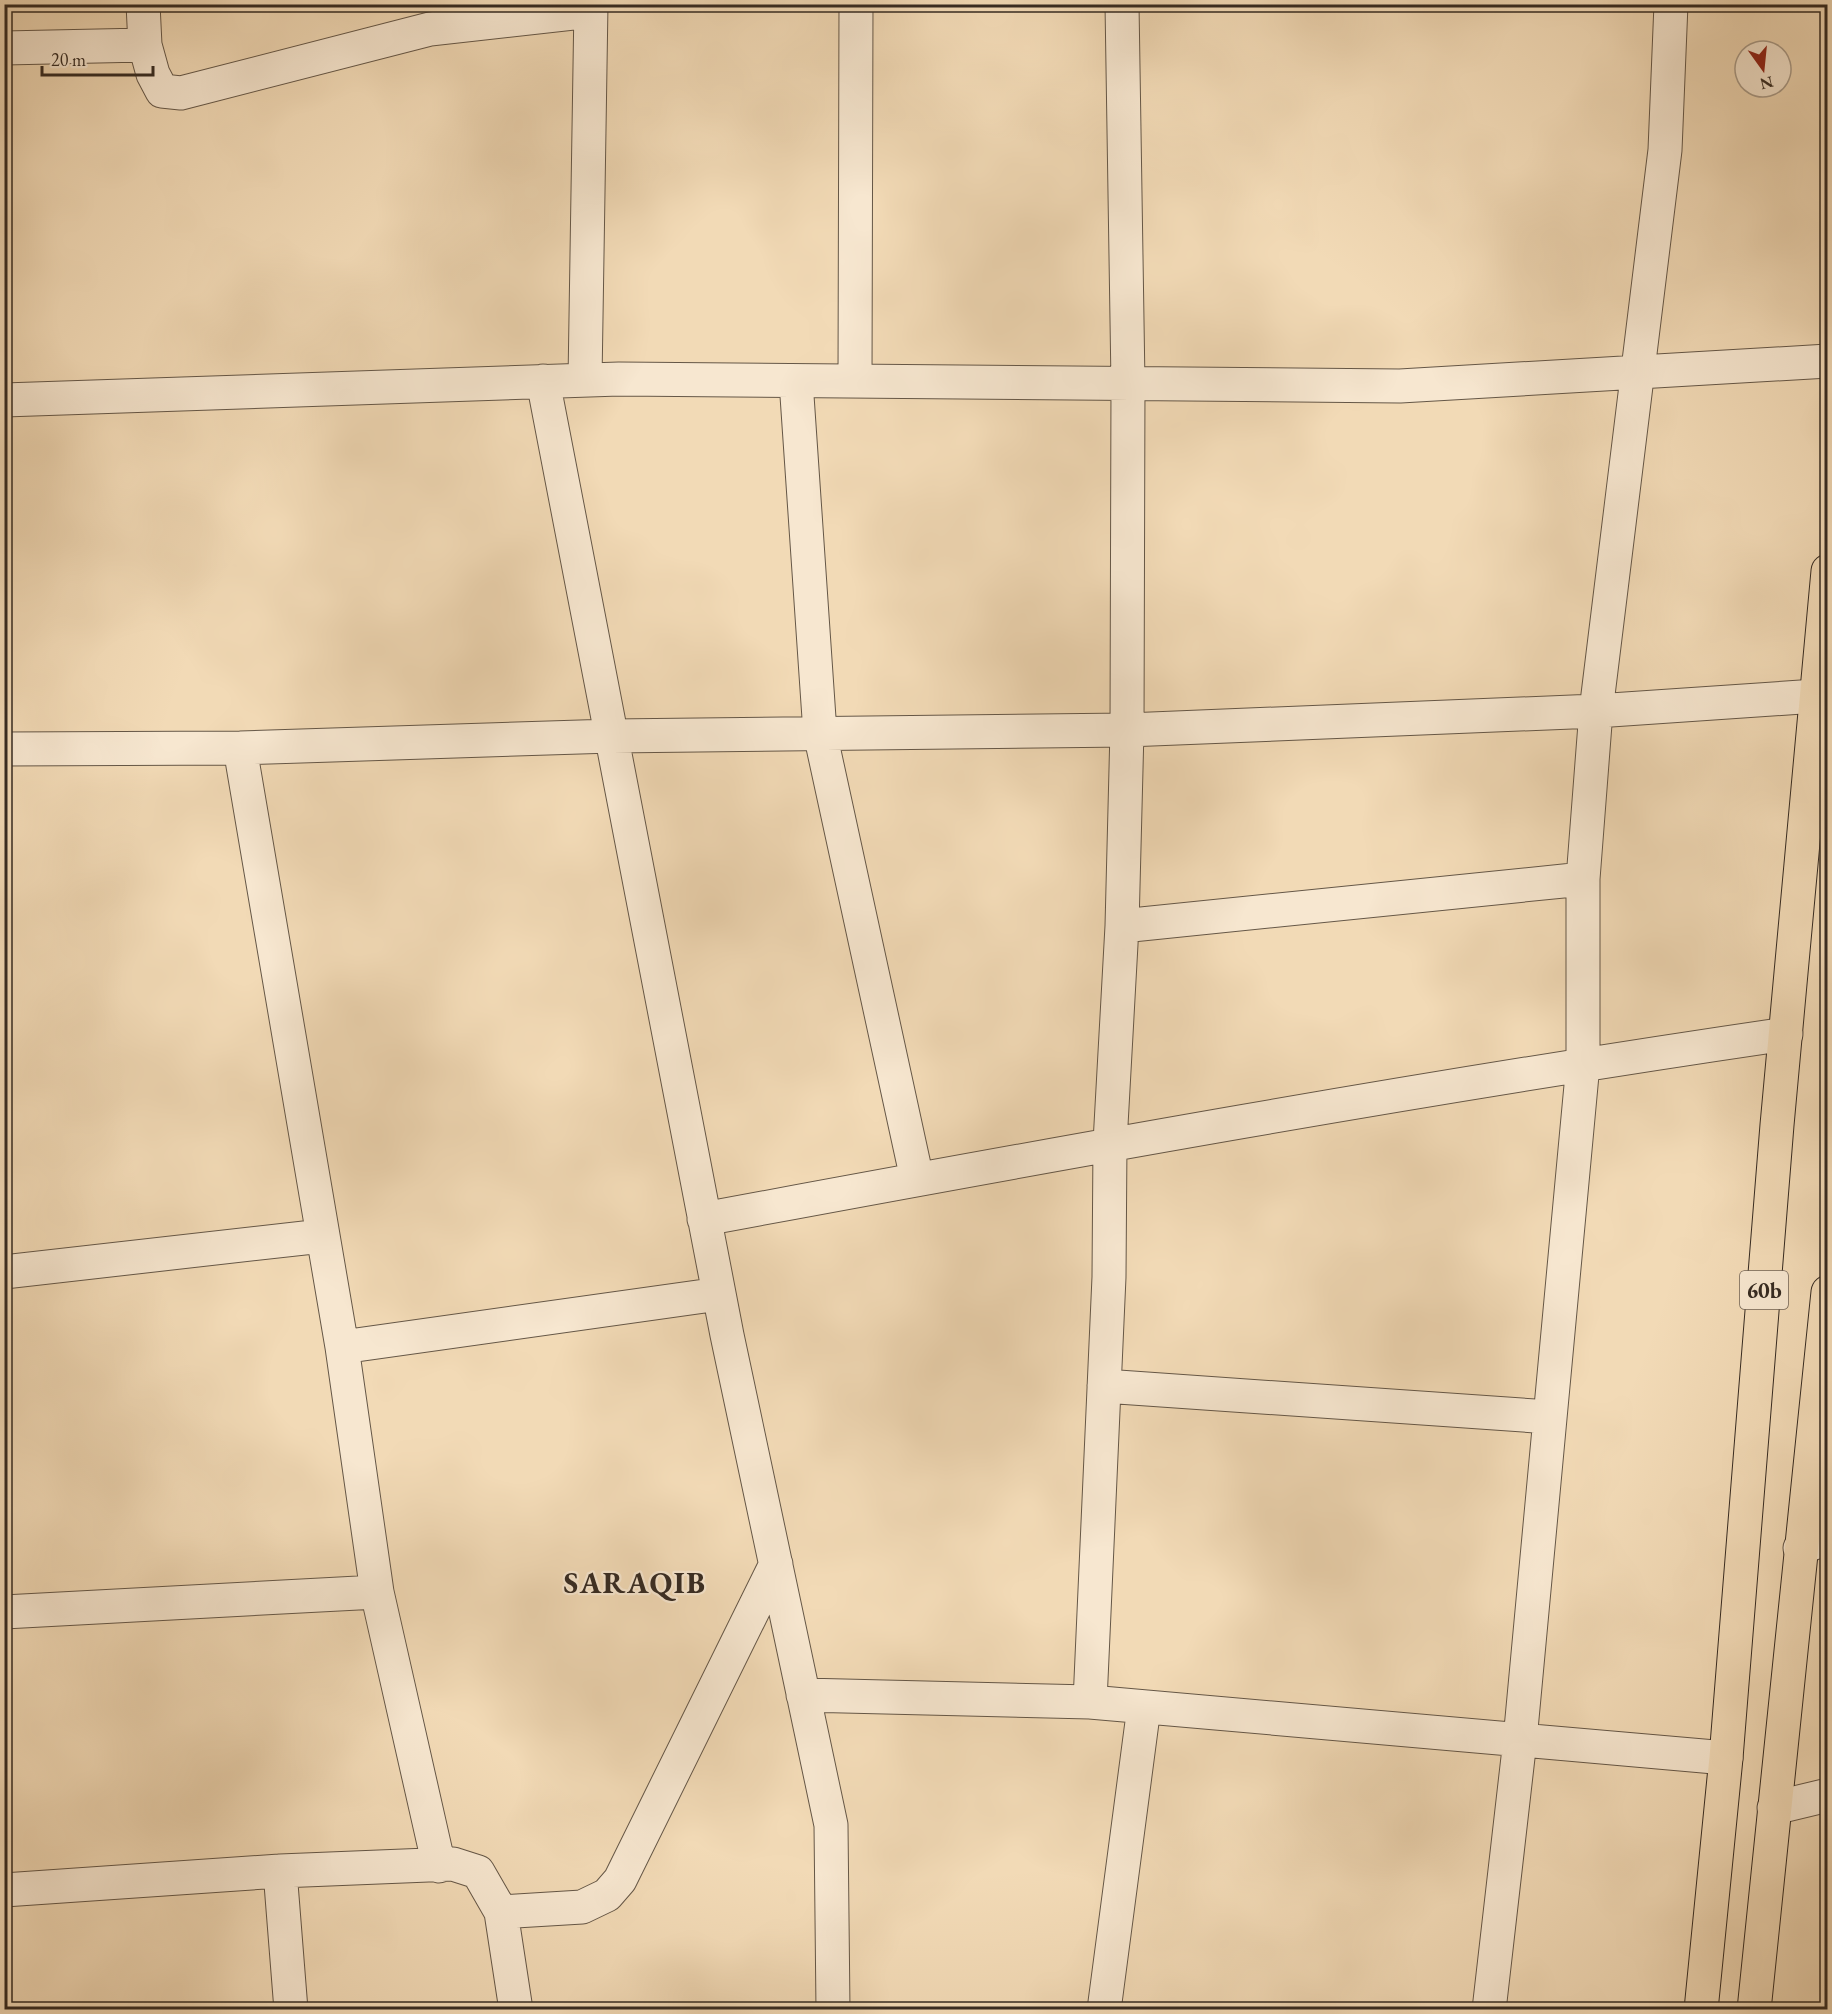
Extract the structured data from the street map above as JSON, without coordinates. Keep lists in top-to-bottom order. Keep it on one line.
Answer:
{"streets":{"main road":["60b"]},"districts":["SARAQIB"],"scale_bar":"20 m","north":"bottom"}
